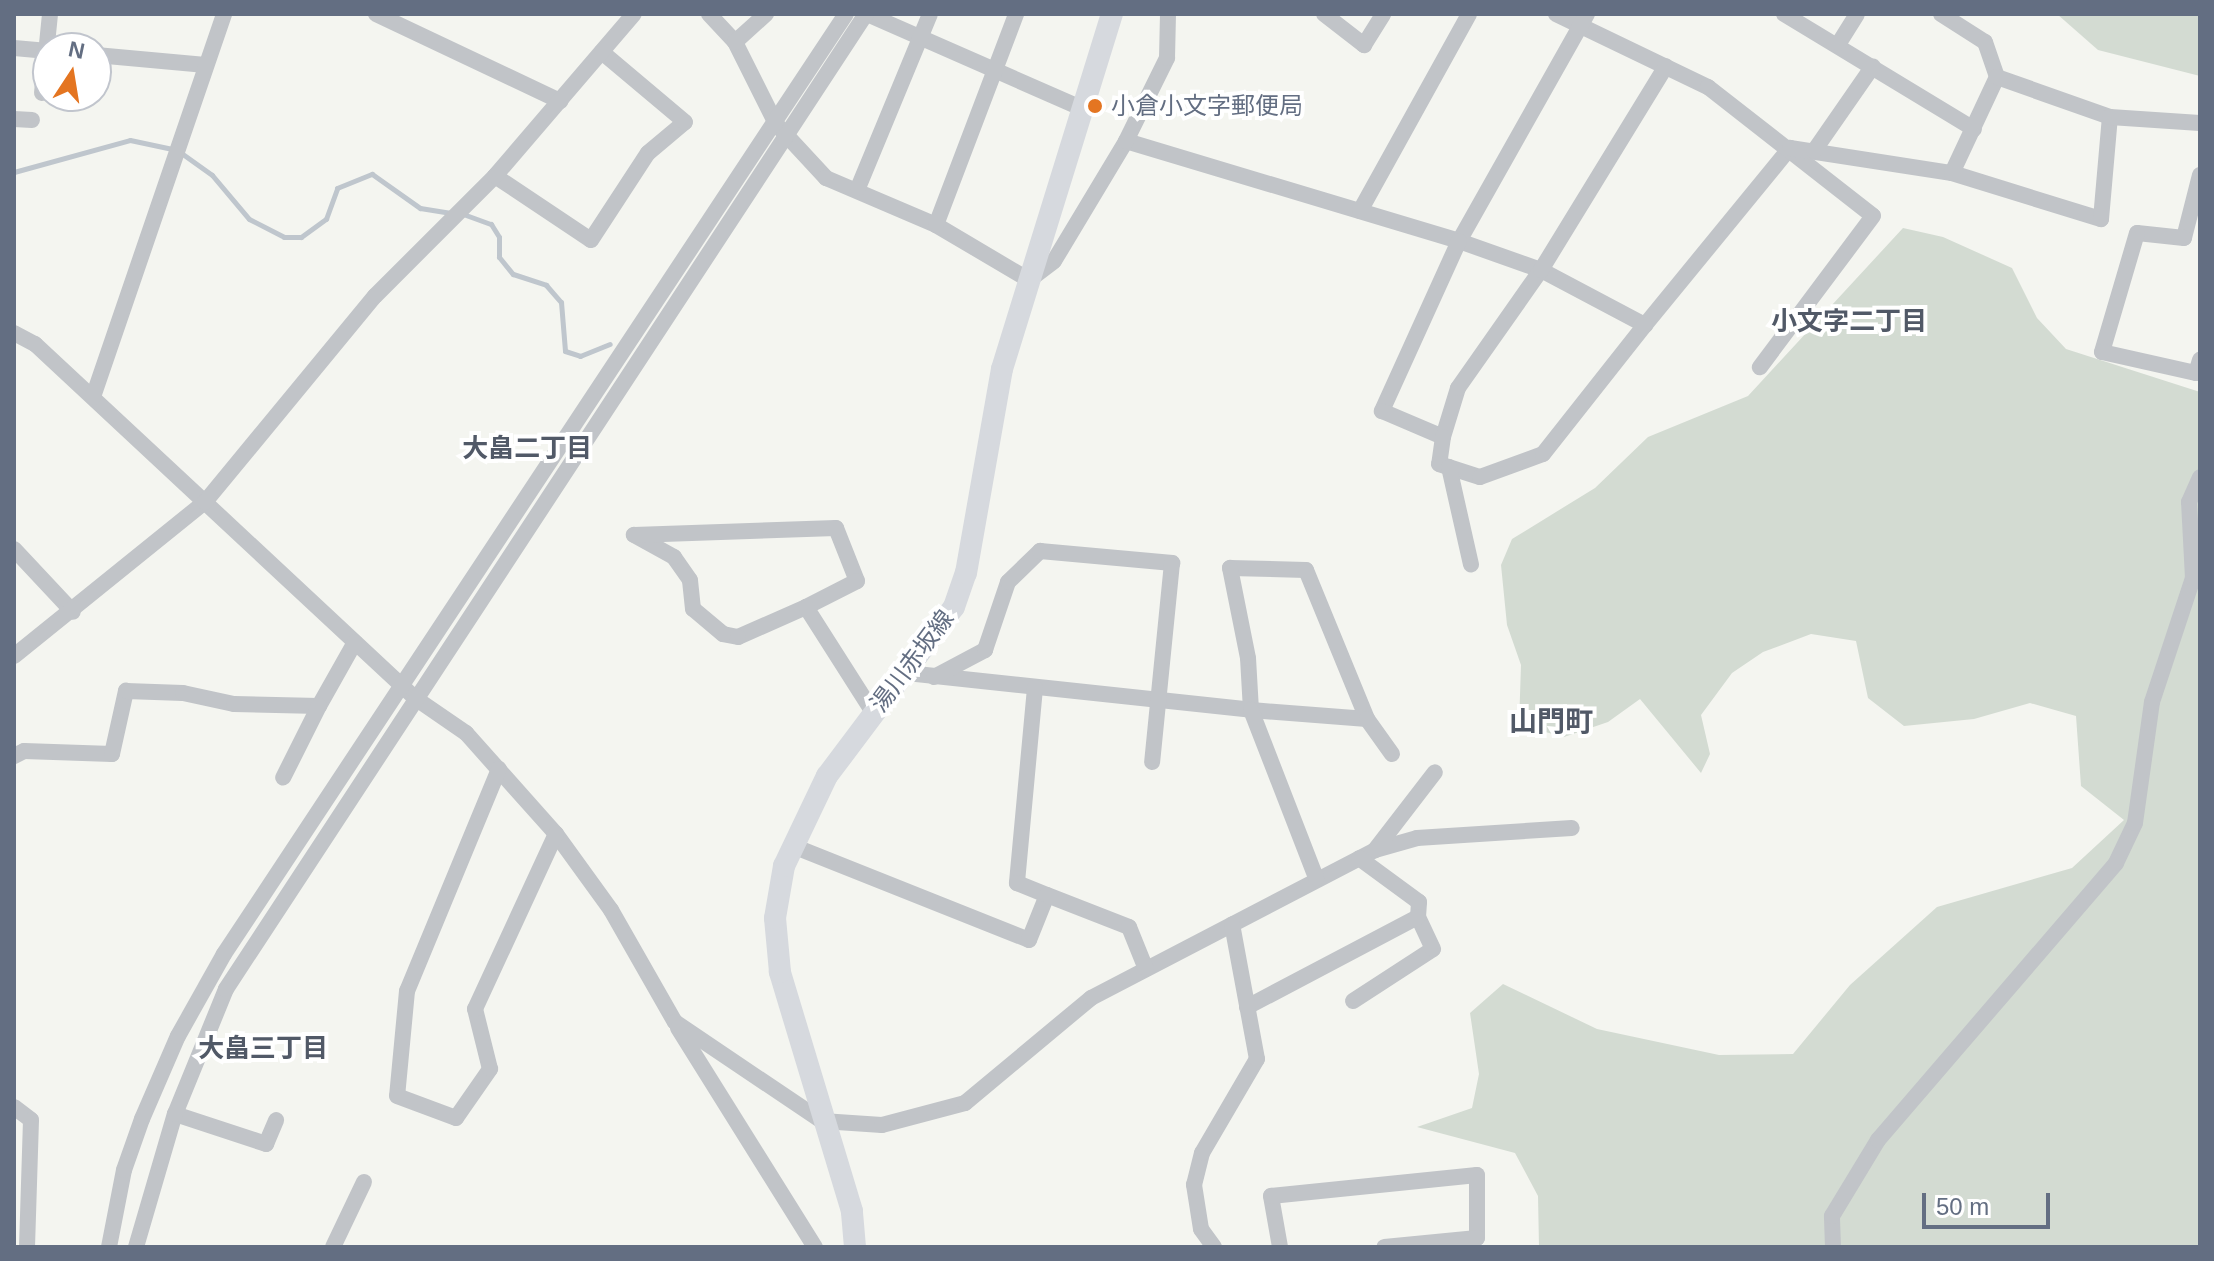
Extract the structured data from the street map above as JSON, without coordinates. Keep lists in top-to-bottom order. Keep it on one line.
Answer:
{"streets":{"main road":["湯川赤坂線"]},"districts":["小文字二丁目","大畠二丁目","山門町","大畠三丁目"],"places":["小倉小文字郵便局"],"scale_bar":"50 m","north":"top"}
